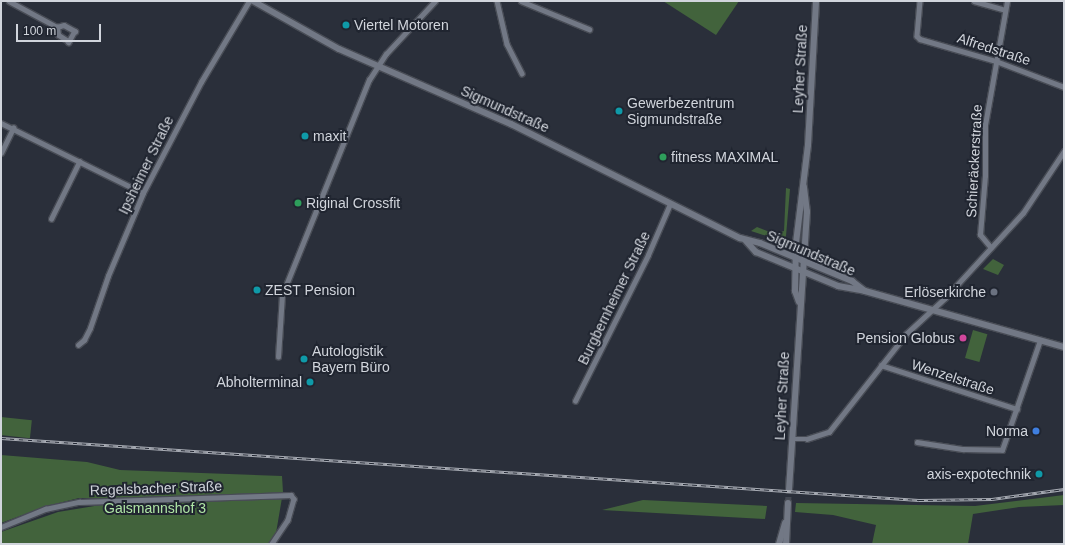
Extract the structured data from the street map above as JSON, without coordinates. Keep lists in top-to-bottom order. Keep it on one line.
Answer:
{"streets":{"main road":["Leyher Straße","Sigmundstraße"],"street":["Alfredstraße","Schieräckerstraße","Ipsheimer Straße","Burgbernheimer Straße","Wenzelstraße","Regelsbacher Straße"]},"crossings":[["Alfredstraße","Schieräckerstraße"],["Leyher Straße","Sigmundstraße"],["Sigmundstraße","Burgbernheimer Straße"]],"parks":["Gaismannshof 3"],"places":["Viertel Motoren","Gewerbezentrum Sigmundstraße","maxit","fitness MAXIMAL","Riginal Crossfit","ZEST Pension","Erlöserkirche","Pension Globus","Autologistik Bayern Büro","Abholterminal","Norma","axis-expotechnik"],"scale_bar":"100 m"}
